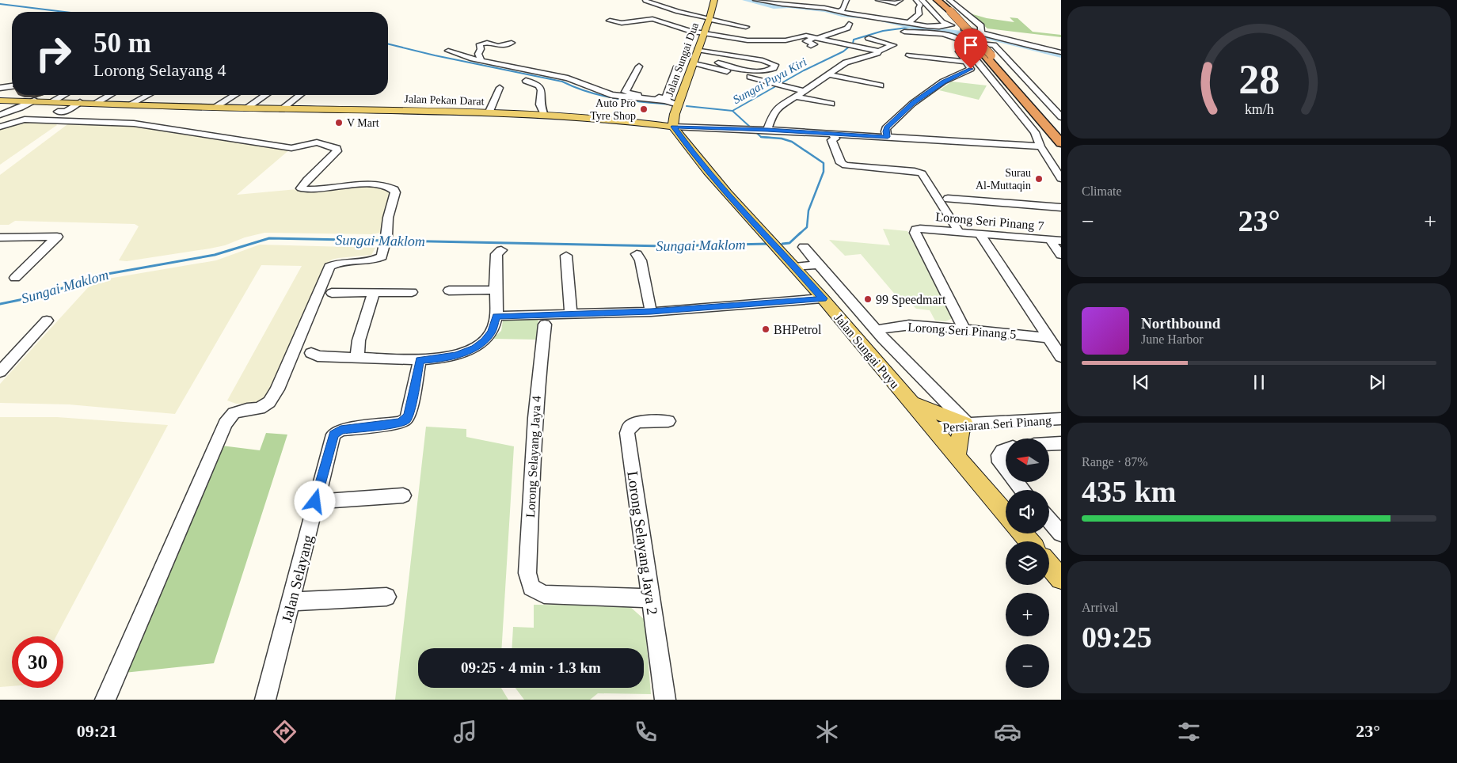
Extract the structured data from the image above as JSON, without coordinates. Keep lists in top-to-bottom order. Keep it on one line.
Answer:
{"streets":{"main road":["Jalan Sungai Dua","Jalan Pekan Darat","Jalan Sungai Puyu"],"street":["Lorong Seri Pinang 7","Lorong Seri Pinang 5","Persiaran Seri Pinang","Lorong Selayang Jaya 4","Lorong Selayang Jaya 2","Jalan Selayang"]},"crossings":[["Jalan Sungai Dua","Jalan Pekan Darat"],["Jalan Sungai Dua","Jalan Sungai Puyu"],["Jalan Pekan Darat","Jalan Sungai Puyu"],["Jalan Sungai Puyu","Persiaran Seri Pinang"],["Lorong Selayang Jaya 4","Lorong Selayang Jaya 2"]],"water":["Sungai Puyu Kiri","Sungai Maklom"],"places":["Auto Pro Tyre Shop","V Mart","Surau Al-Muttaqin","99 Speedmart","BHPetrol"],"north":"left","page":{"turn":["50 m","Lorong Selayang 4"],"tile":["Climate",["Range · 87%","435 km"],["Arrival","09:25"]],"heat":["−","23°","+"],"song":["Northbound","June Harbor"],"map_buttons":["+","−"],"limit":"30","trip":"09:25 · 4 min · 1.3 km","tabs":["09:21","23°"],"gauge":["28","km/h"]}}
